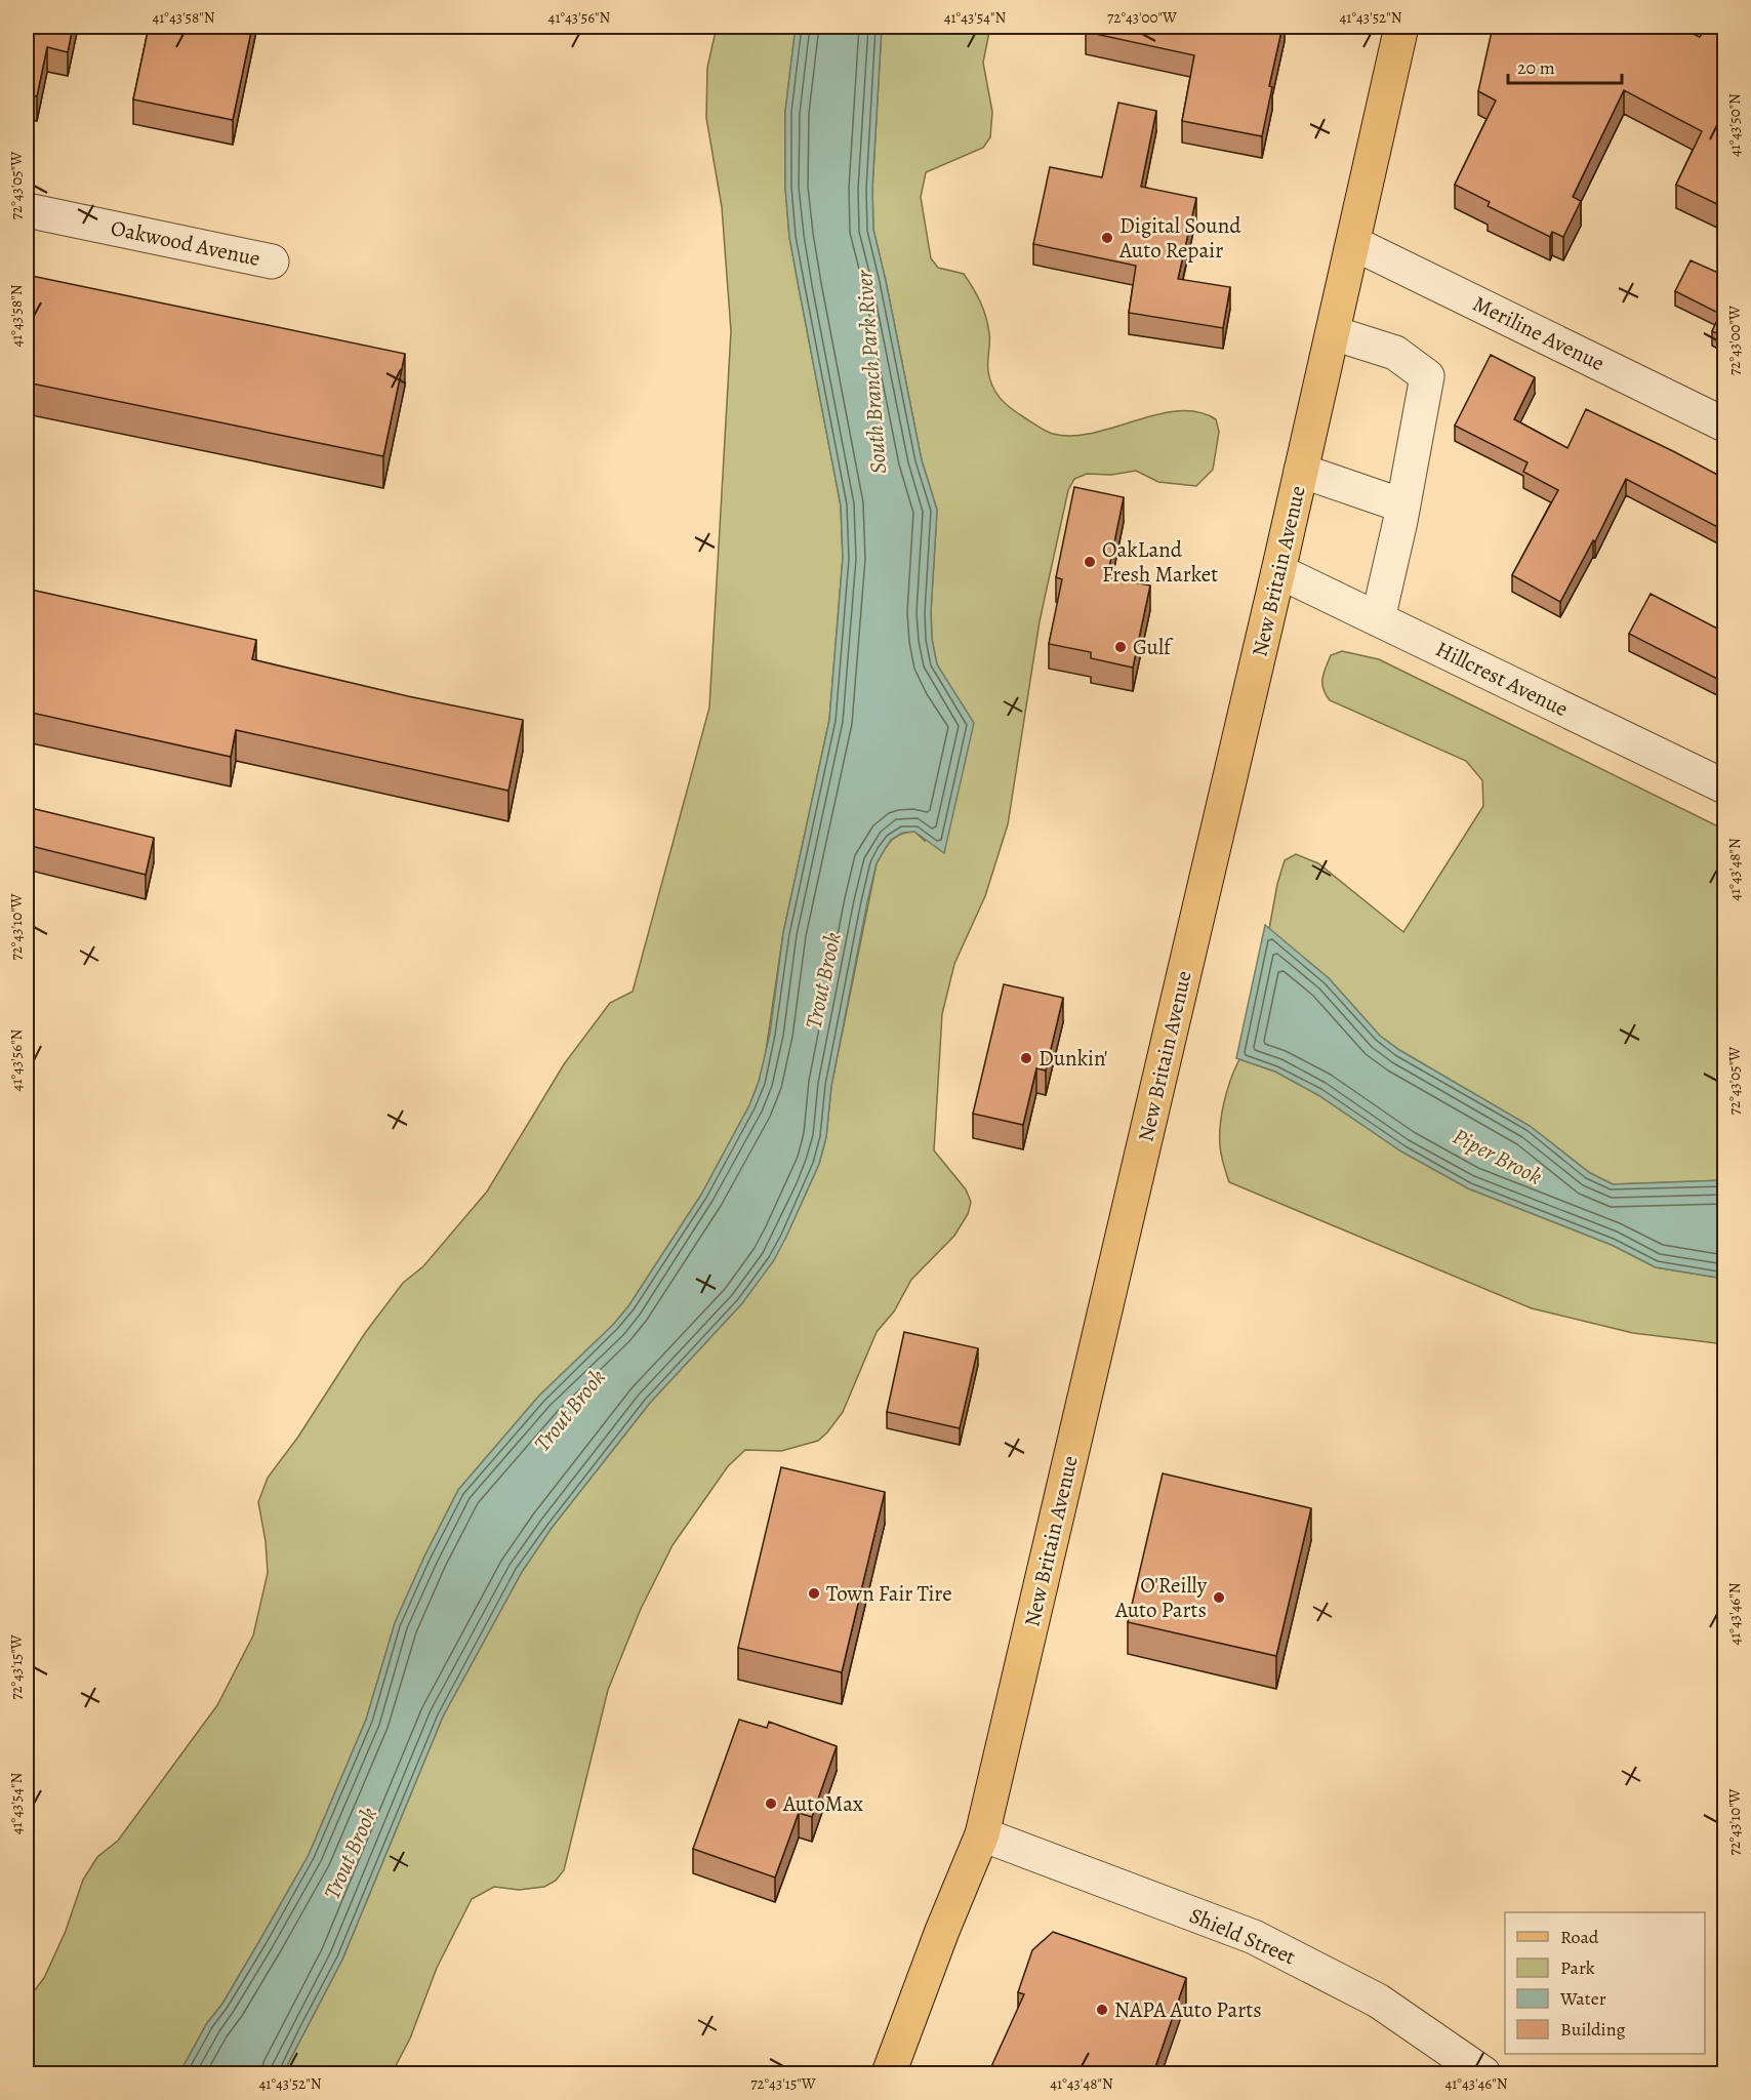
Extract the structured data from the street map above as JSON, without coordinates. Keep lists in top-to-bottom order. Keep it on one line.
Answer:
{"streets":{"main road":["New Britain Avenue"],"street":["Oakwood Avenue","Meriline Avenue","Hillcrest Avenue","Shield Street"]},"crossings":[["Meriline Avenue","New Britain Avenue"],["New Britain Avenue","Hillcrest Avenue"],["New Britain Avenue","Shield Street"]],"water":["South Branch Park River","Trout Brook","Piper Brook"],"places":["Digital Sound Auto Repair","OakLand Fresh Market","Gulf","Dunkin'","Town Fair Tire","O'Reilly Auto Parts","AutoMax","NAPA Auto Parts"],"legend":["Road","Park","Water","Building"],"scale_bar":"20 m","coordinates":["41°43'58\"N","41°43'56\"N","41°43'54\"N","72°43'00\"W","41°43'52\"N","41°43'50\"N","72°43'05\"W","41°43'48\"N","72°43'10\"W","41°43'46\"N","72°43'15\"W"]}
